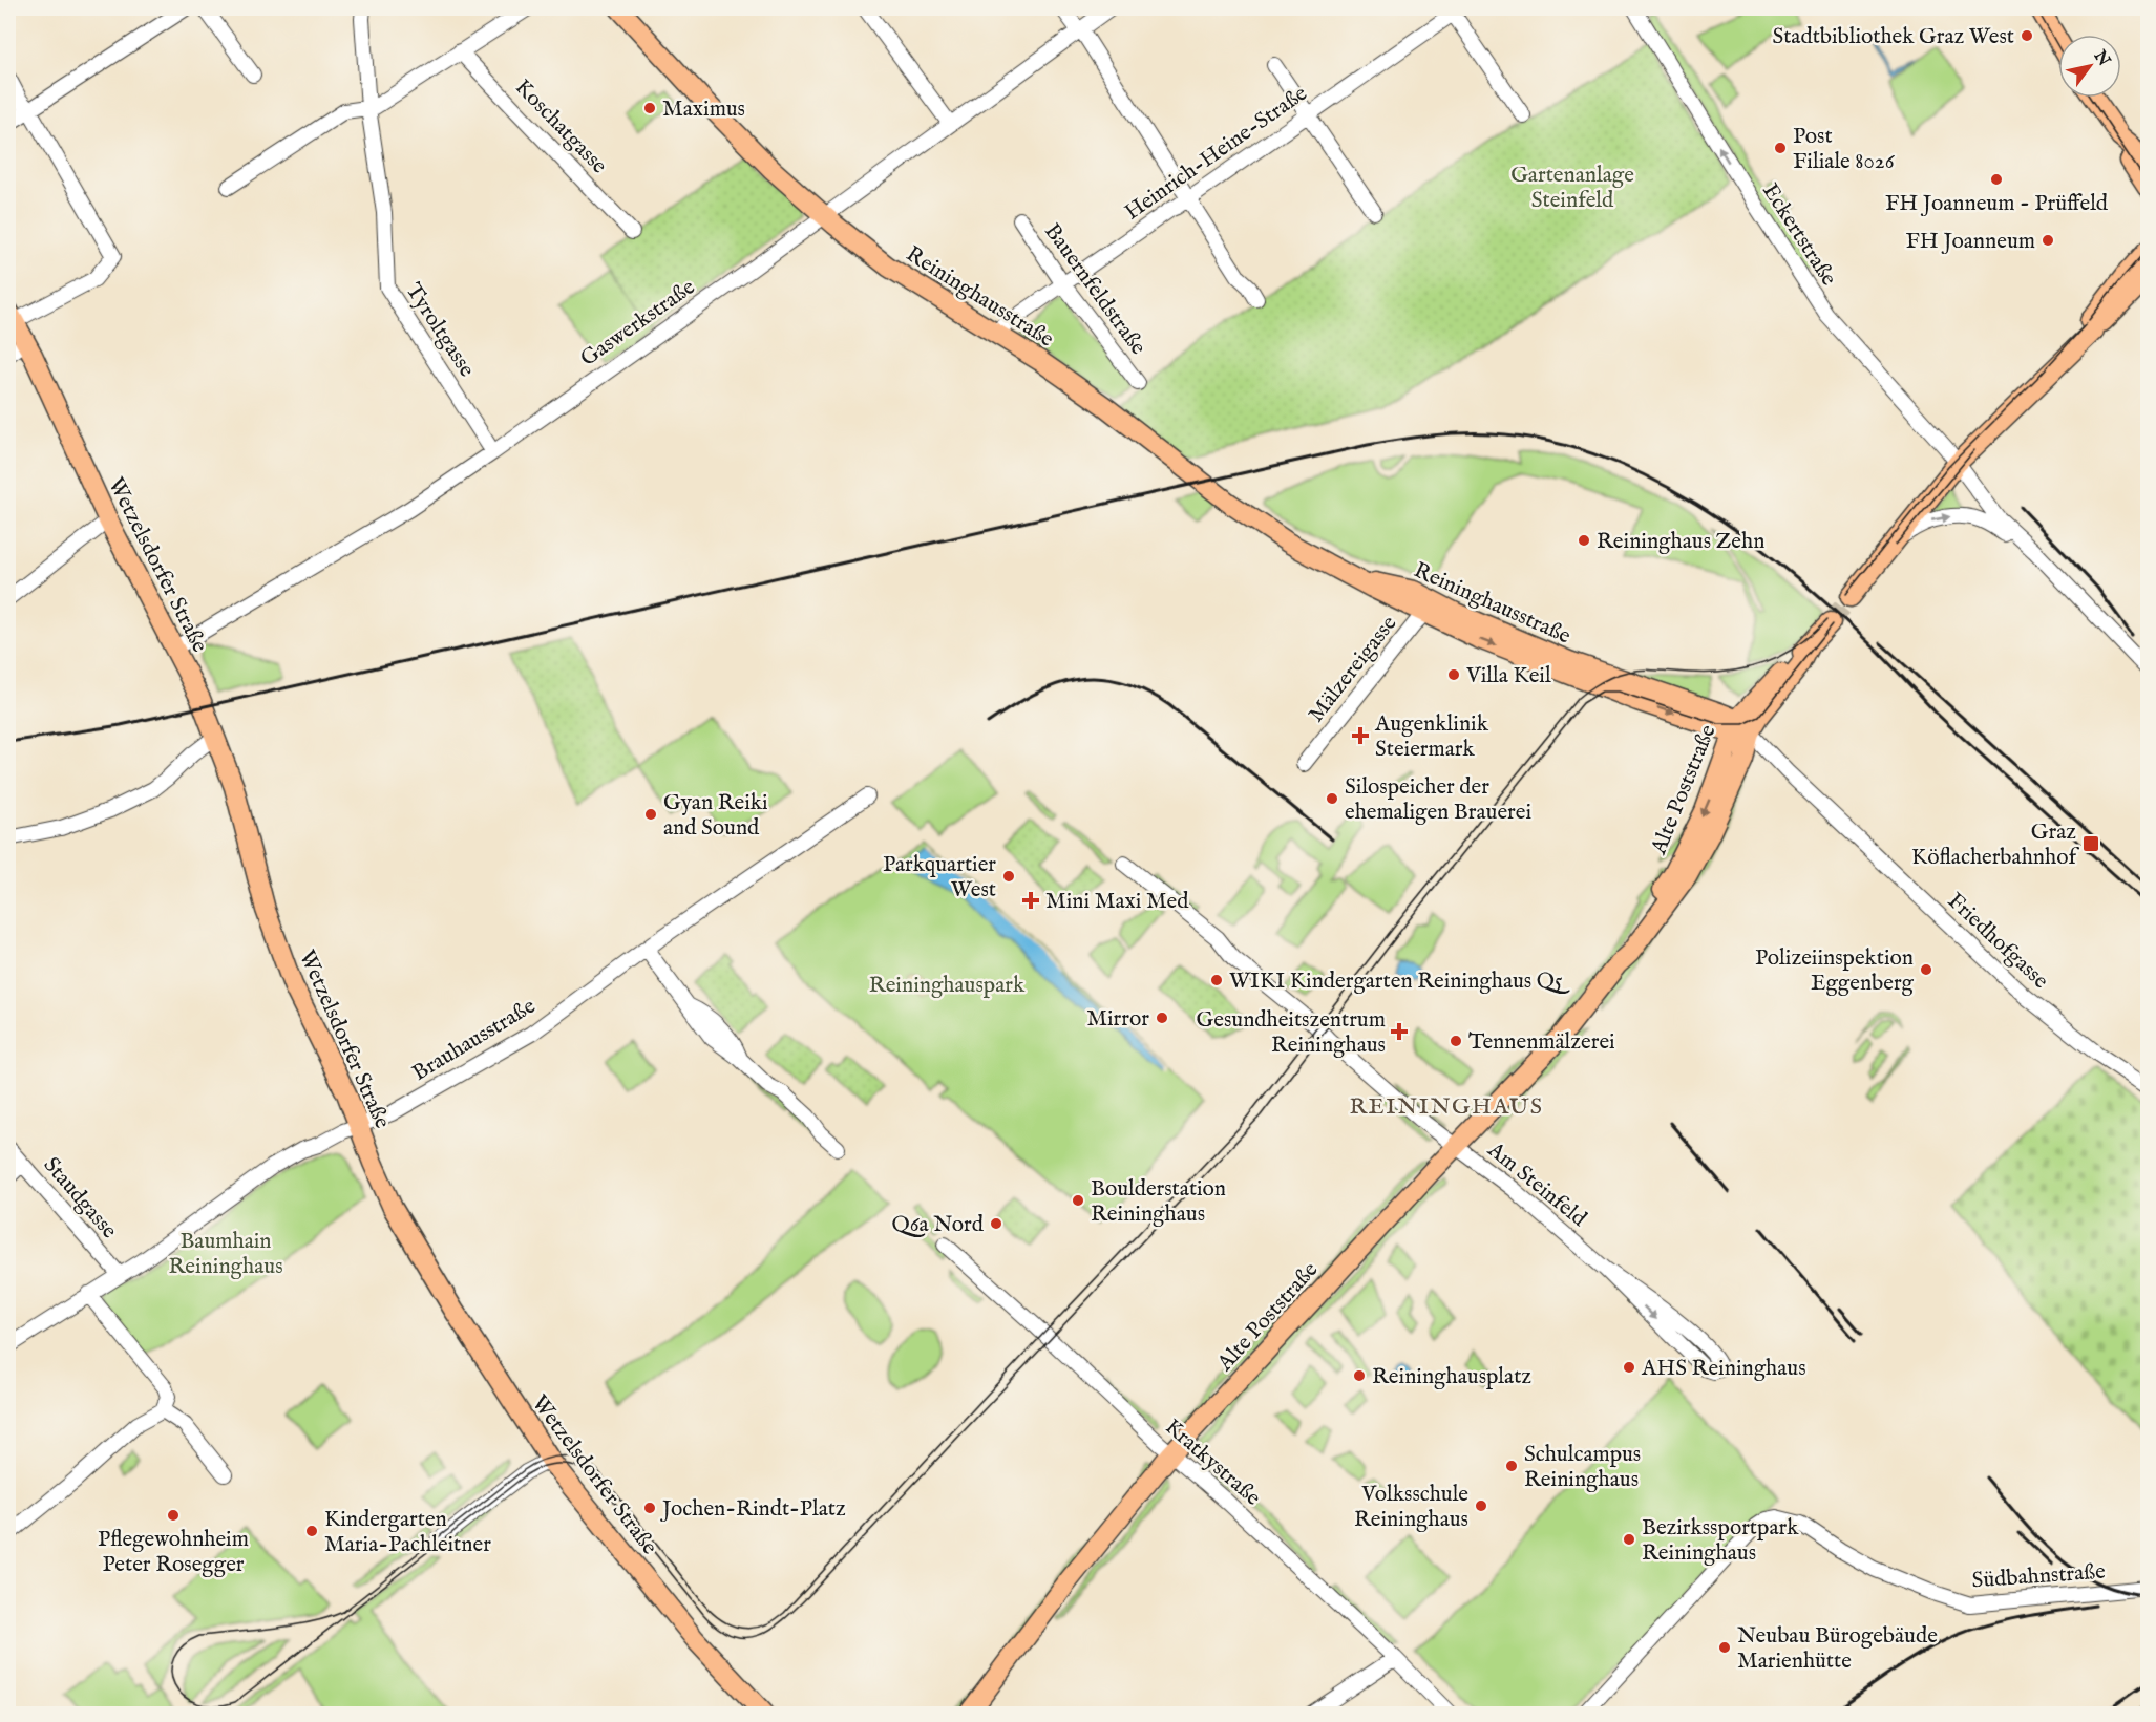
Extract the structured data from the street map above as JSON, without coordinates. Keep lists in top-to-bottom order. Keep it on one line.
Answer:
{"streets":{"main road":["Reininghausstraße","Wetzelsdorfer Straße","Alte Poststraße"],"street":["Koschatgasse","Heinrich-Heine-Straße","Eckertstraße","Bauernfeldstraße","Gaswerkstraße","Tyroltgasse","Mälzereigasse","Friedhofgasse","Brauhausstraße","Am Steinfeld","Staudgasse","Kratkystraße","Südbahnstraße"]},"crossings":[["Heinrich-Heine-Straße","Bauernfeldstraße"],["Heinrich-Heine-Straße","Reininghausstraße"],["Reininghausstraße","Gaswerkstraße"],["Reininghausstraße","Mälzereigasse"],["Reininghausstraße","Alte Poststraße"],["Reininghausstraße","Friedhofgasse"],["Gaswerkstraße","Tyroltgasse"],["Gaswerkstraße","Wetzelsdorfer Straße"],["Wetzelsdorfer Straße","Brauhausstraße"],["Alte Poststraße","Friedhofgasse"],["Alte Poststraße","Am Steinfeld"],["Alte Poststraße","Kratkystraße"],["Brauhausstraße","Staudgasse"]],"one_way":["Eckertstraße"],"districts":["REININGHAUS"],"parks":["Gartenanlage Steinfeld","Reininghauspark","Baumhain Reininghaus"],"places":{"other":["Stadtbibliothek Graz West","Maximus","Post Filiale 8026","FH Joanneum - Prüffeld","FH Joanneum","Reininghaus Zehn","Villa Keil","Silospeicher der ehemaligen Brauerei","Gyan Reiki and Sound","Parkquartier West","Polizeiinspektion Eggenberg","WIKI Kindergarten Reininghaus Q5","Mirror","Tennenmälzerei","Boulderstation Reininghaus","Q6a Nord","AHS Reininghaus","Reininghausplatz","Schulcampus Reininghaus","Volksschule Reininghaus","Jochen-Rindt-Platz","Pflegewohnheim Peter Rosegger","Kindergarten Maria-Pachleitner","Bezirkssportpark Reininghaus","Neubau Bürogebäude Marienhütte"],"health":["Augenklinik Steiermark","Mini Maxi Med","Gesundheitszentrum Reininghaus"],"transit":["Graz Köflacherbahnhof"]},"north":"top right"}
